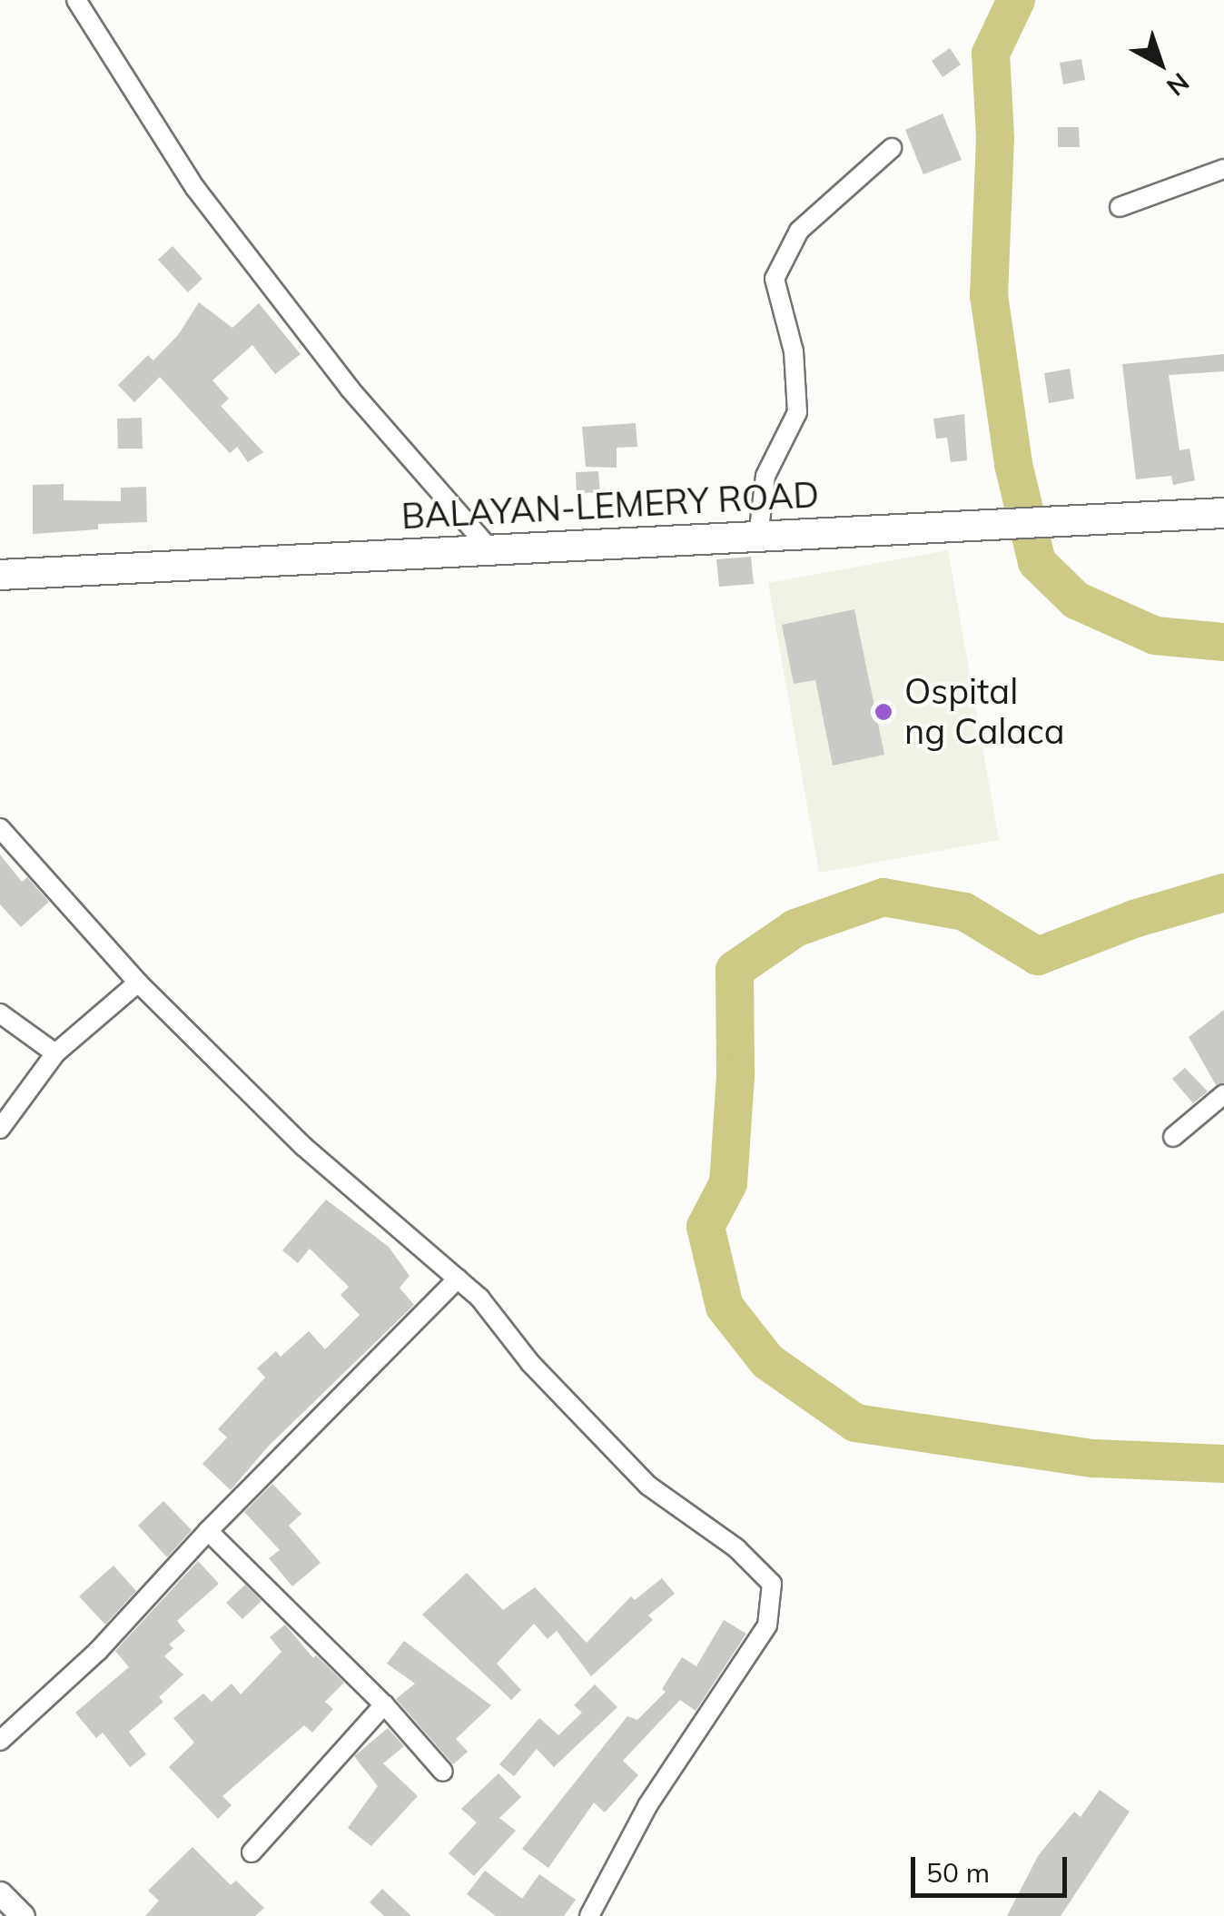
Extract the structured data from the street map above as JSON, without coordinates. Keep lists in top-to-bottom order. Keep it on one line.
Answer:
{"streets":{"main road":["BALAYAN-LEMERY ROAD"]},"places":["Ospital ng Calaca"],"scale_bar":"50 m","north":"bottom right"}
